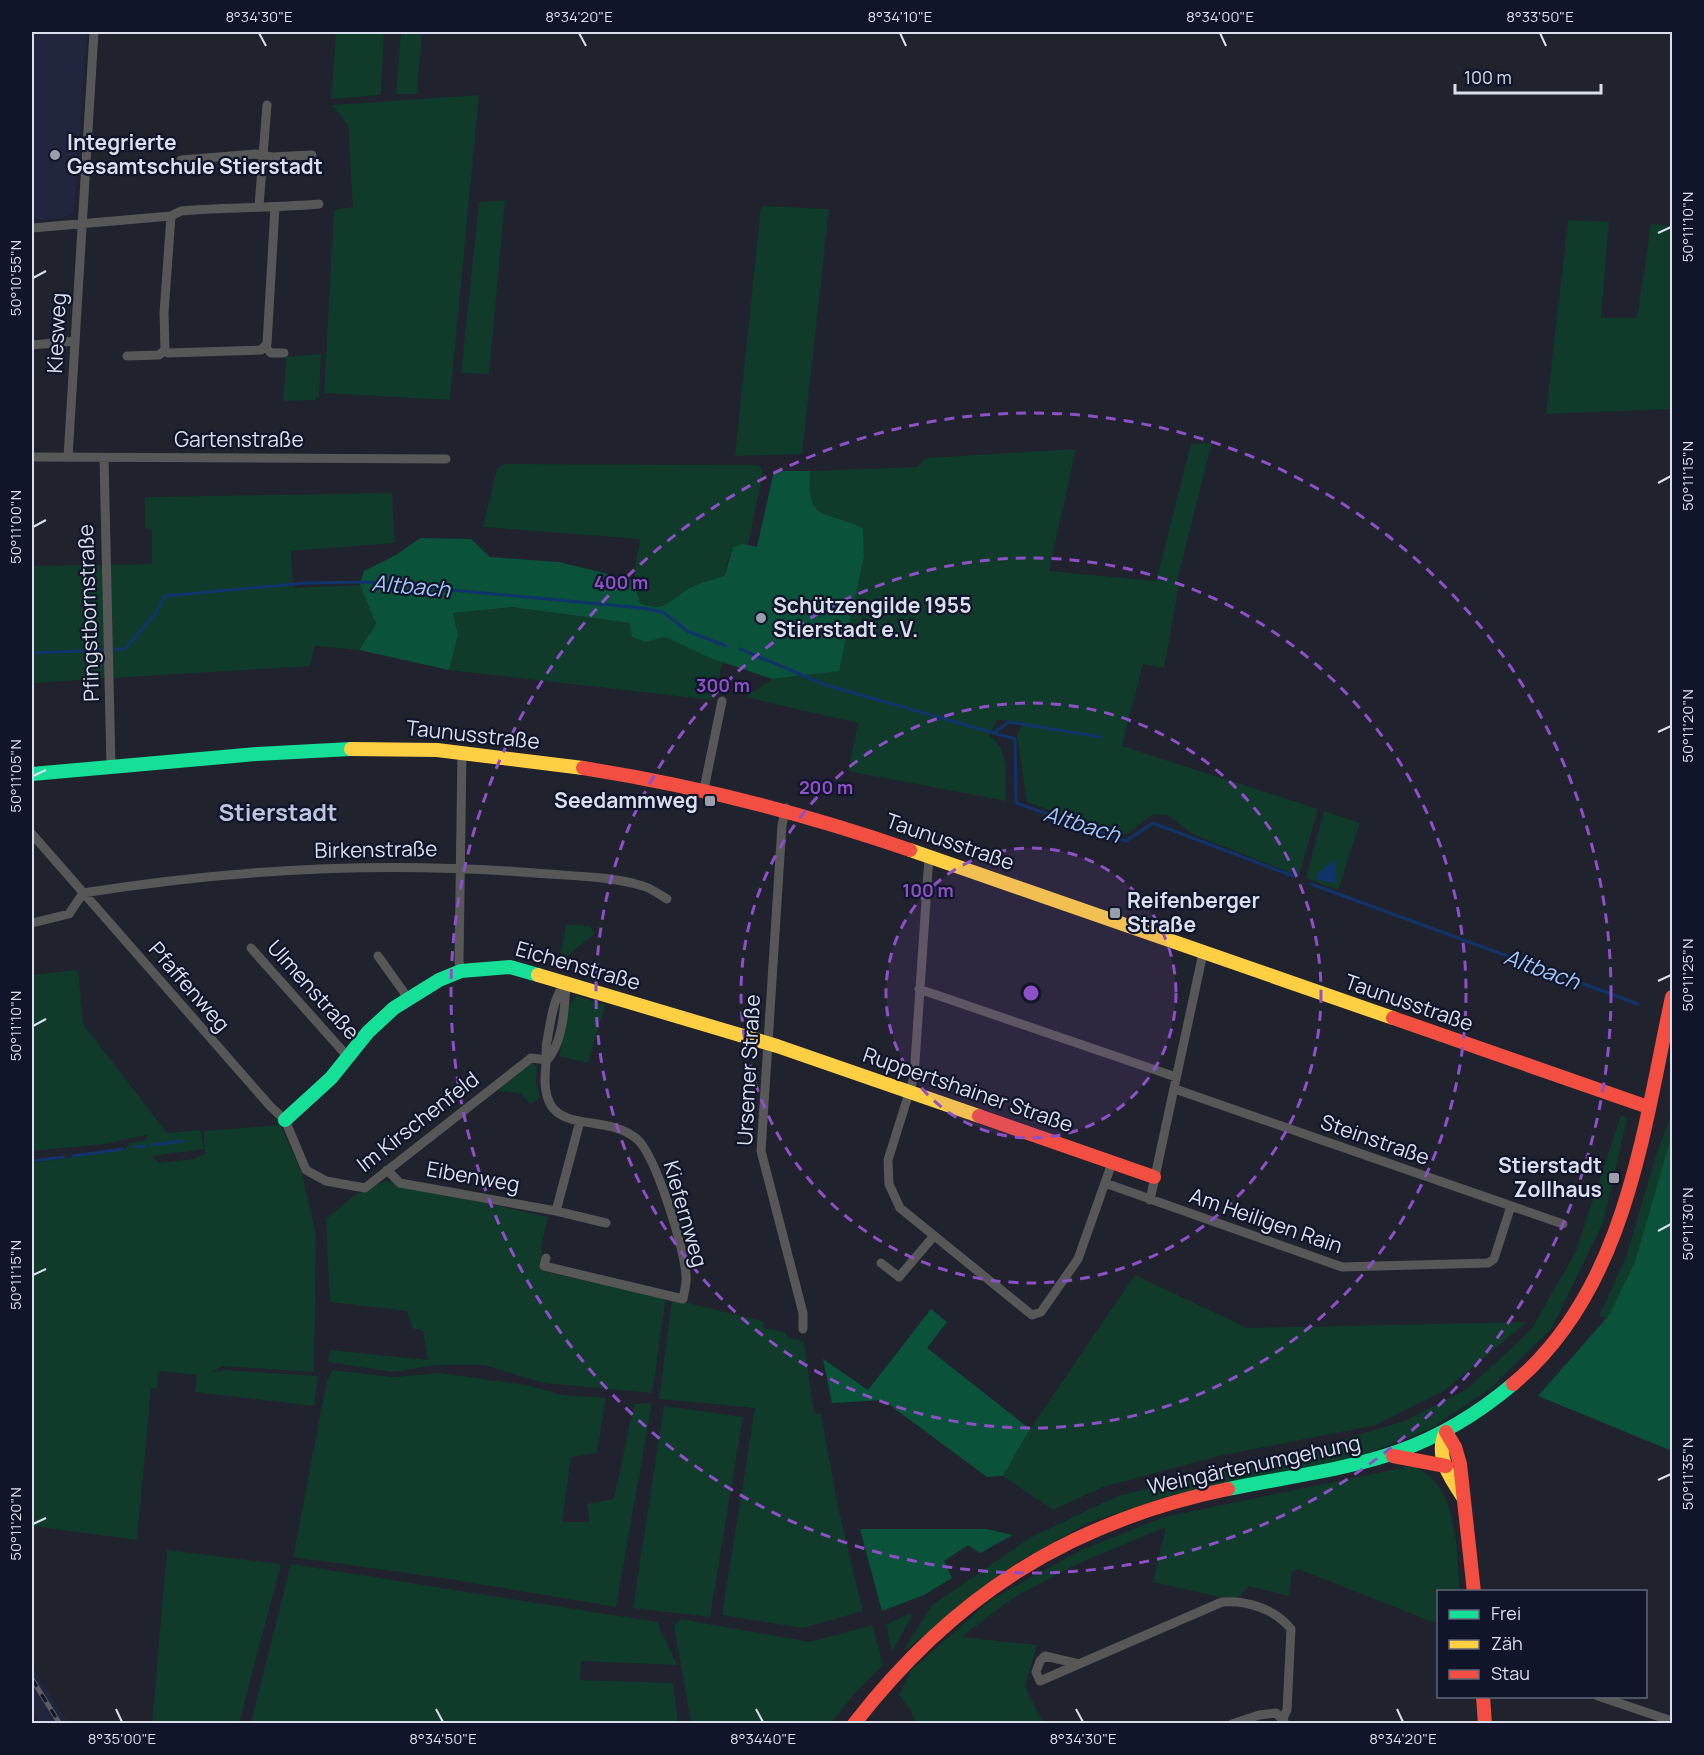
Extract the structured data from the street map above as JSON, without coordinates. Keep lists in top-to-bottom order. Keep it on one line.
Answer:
{"streets":{"street":["Kiesweg","Gartenstraße","Pfingstbornstraße","Taunusstraße","Birkenstraße","Eichenstraße","Pfaffenweg","Ulmenstraße","Ursemer Straße","Ruppertshainer Straße","Im Kirschenfeld","Steinstraße","Eibenweg","Kiefernweg","Am Heiligen Rain","Weingärtenumgehung"]},"crossings":[["Kiesweg","Gartenstraße"],["Gartenstraße","Pfingstbornstraße"],["Pfingstbornstraße","Taunusstraße"],["Taunusstraße","Ursemer Straße"],["Taunusstraße","Weingärtenumgehung"],["Birkenstraße","Pfaffenweg"],["Eichenstraße","Pfaffenweg"],["Eichenstraße","Ulmenstraße"],["Eichenstraße","Ursemer Straße"],["Eichenstraße","Ruppertshainer Straße"],["Eichenstraße","Kiefernweg"],["Pfaffenweg","Im Kirschenfeld"],["Ursemer Straße","Ruppertshainer Straße"],["Im Kirschenfeld","Eibenweg"],["Im Kirschenfeld","Kiefernweg"],["Steinstraße","Am Heiligen Rain"]],"districts":["Stierstadt"],"water":["Altbach"],"places":{"other":["Integrierte Gesamtschule Stierstadt","Schützengilde 1955 Stierstadt e.V."],"transit":["Seedammweg","Reifenberger Straße","Stierstadt Zollhaus"]},"legend":["Frei","Zäh","Stau"],"scale_bar":"100 m","coordinates":["8°34'30\"E","8°34'20\"E","8°34'10\"E","8°34'00\"E","8°33'50\"E","50°11'10\"N","50°10'55\"N","50°11'15\"N","50°11'00\"N","50°11'20\"N","50°11'05\"N","50°11'25\"N","50°11'30\"N","50°11'35\"N","8°35'00\"E","8°34'50\"E","8°34'40\"E"],"rings":["400 m","300 m","200 m","100 m"]}
